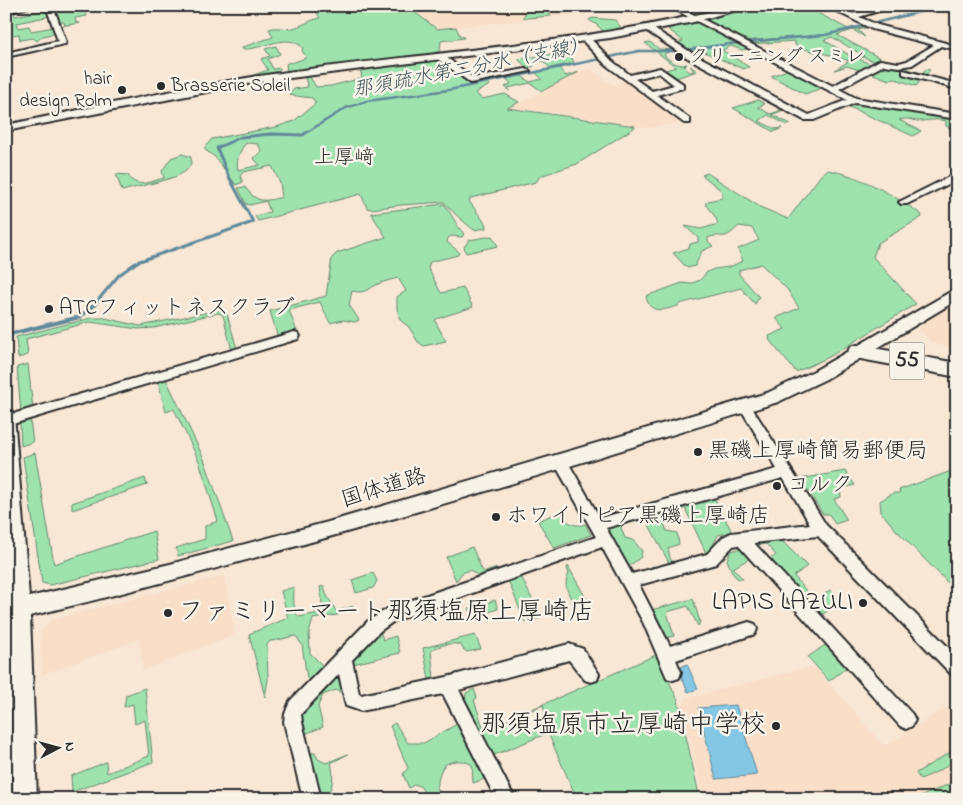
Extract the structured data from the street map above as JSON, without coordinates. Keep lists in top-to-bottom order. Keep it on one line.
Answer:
{"streets":{"main road":["55"],"street":["国体道路"]},"crossings":[["55","国体道路"]],"districts":["上厚﨑"],"water":["那須疏水第二分水（支線）"],"places":["クリーニング スミレ","Brasserie Soleil","hair design Rolm","ATCフィットネスクラブ","黒磯上厚崎簡易郵便局","コルク","ホワイトピア黒磯上厚崎店","LAPIS LAZULI","ファミリーマート那須塩原上厚崎店","那須塩原市立厚崎中学校"],"north":"right"}
